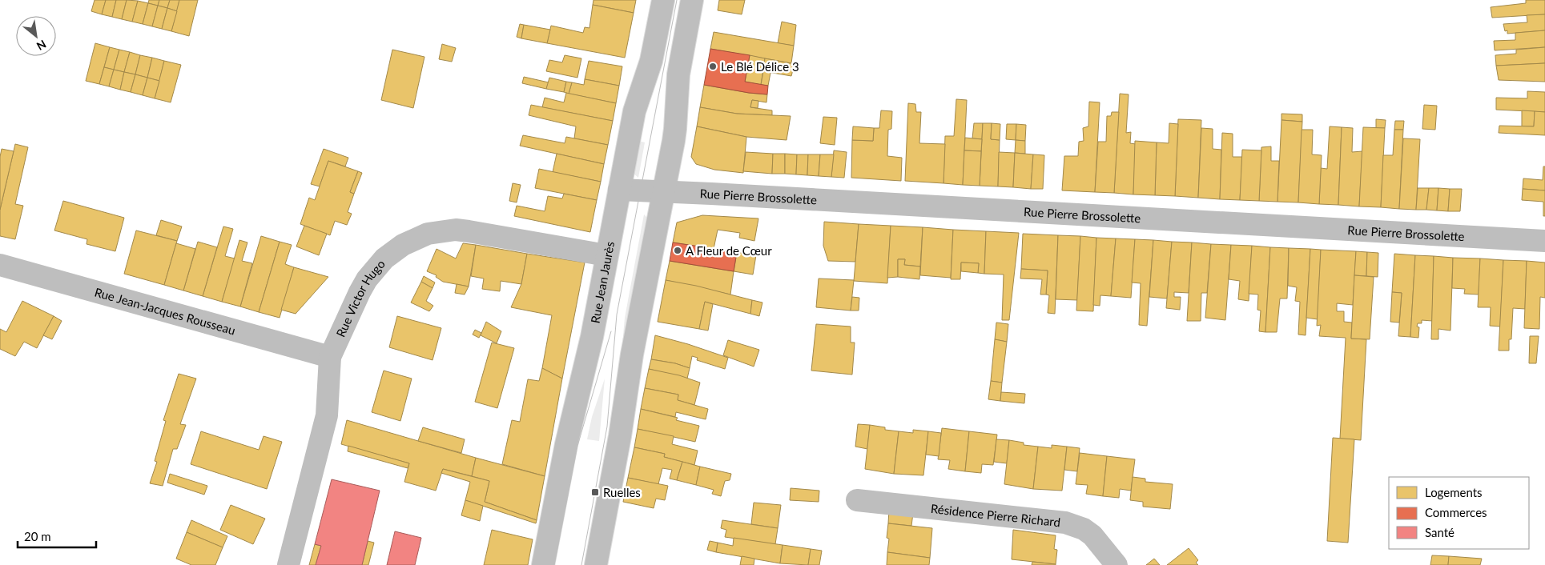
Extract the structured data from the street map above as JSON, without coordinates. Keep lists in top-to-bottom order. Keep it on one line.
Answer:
{"streets":{"street":["Rue Pierre Brossolette","Rue Jean Jaurès","Rue Victor Hugo","Rue Jean-Jacques Rousseau","Résidence Pierre Richard"]},"crossings":[["Rue Pierre Brossolette","Rue Jean Jaurès"],["Rue Jean Jaurès","Rue Victor Hugo"],["Rue Victor Hugo","Rue Jean-Jacques Rousseau"]],"places":{"other":["Le Blé Délice 3","A Fleur de Cœur"],"transit":["Ruelles"]},"legend":["Logements","Commerces","Santé"],"scale_bar":"20 m","north":"bottom right"}
